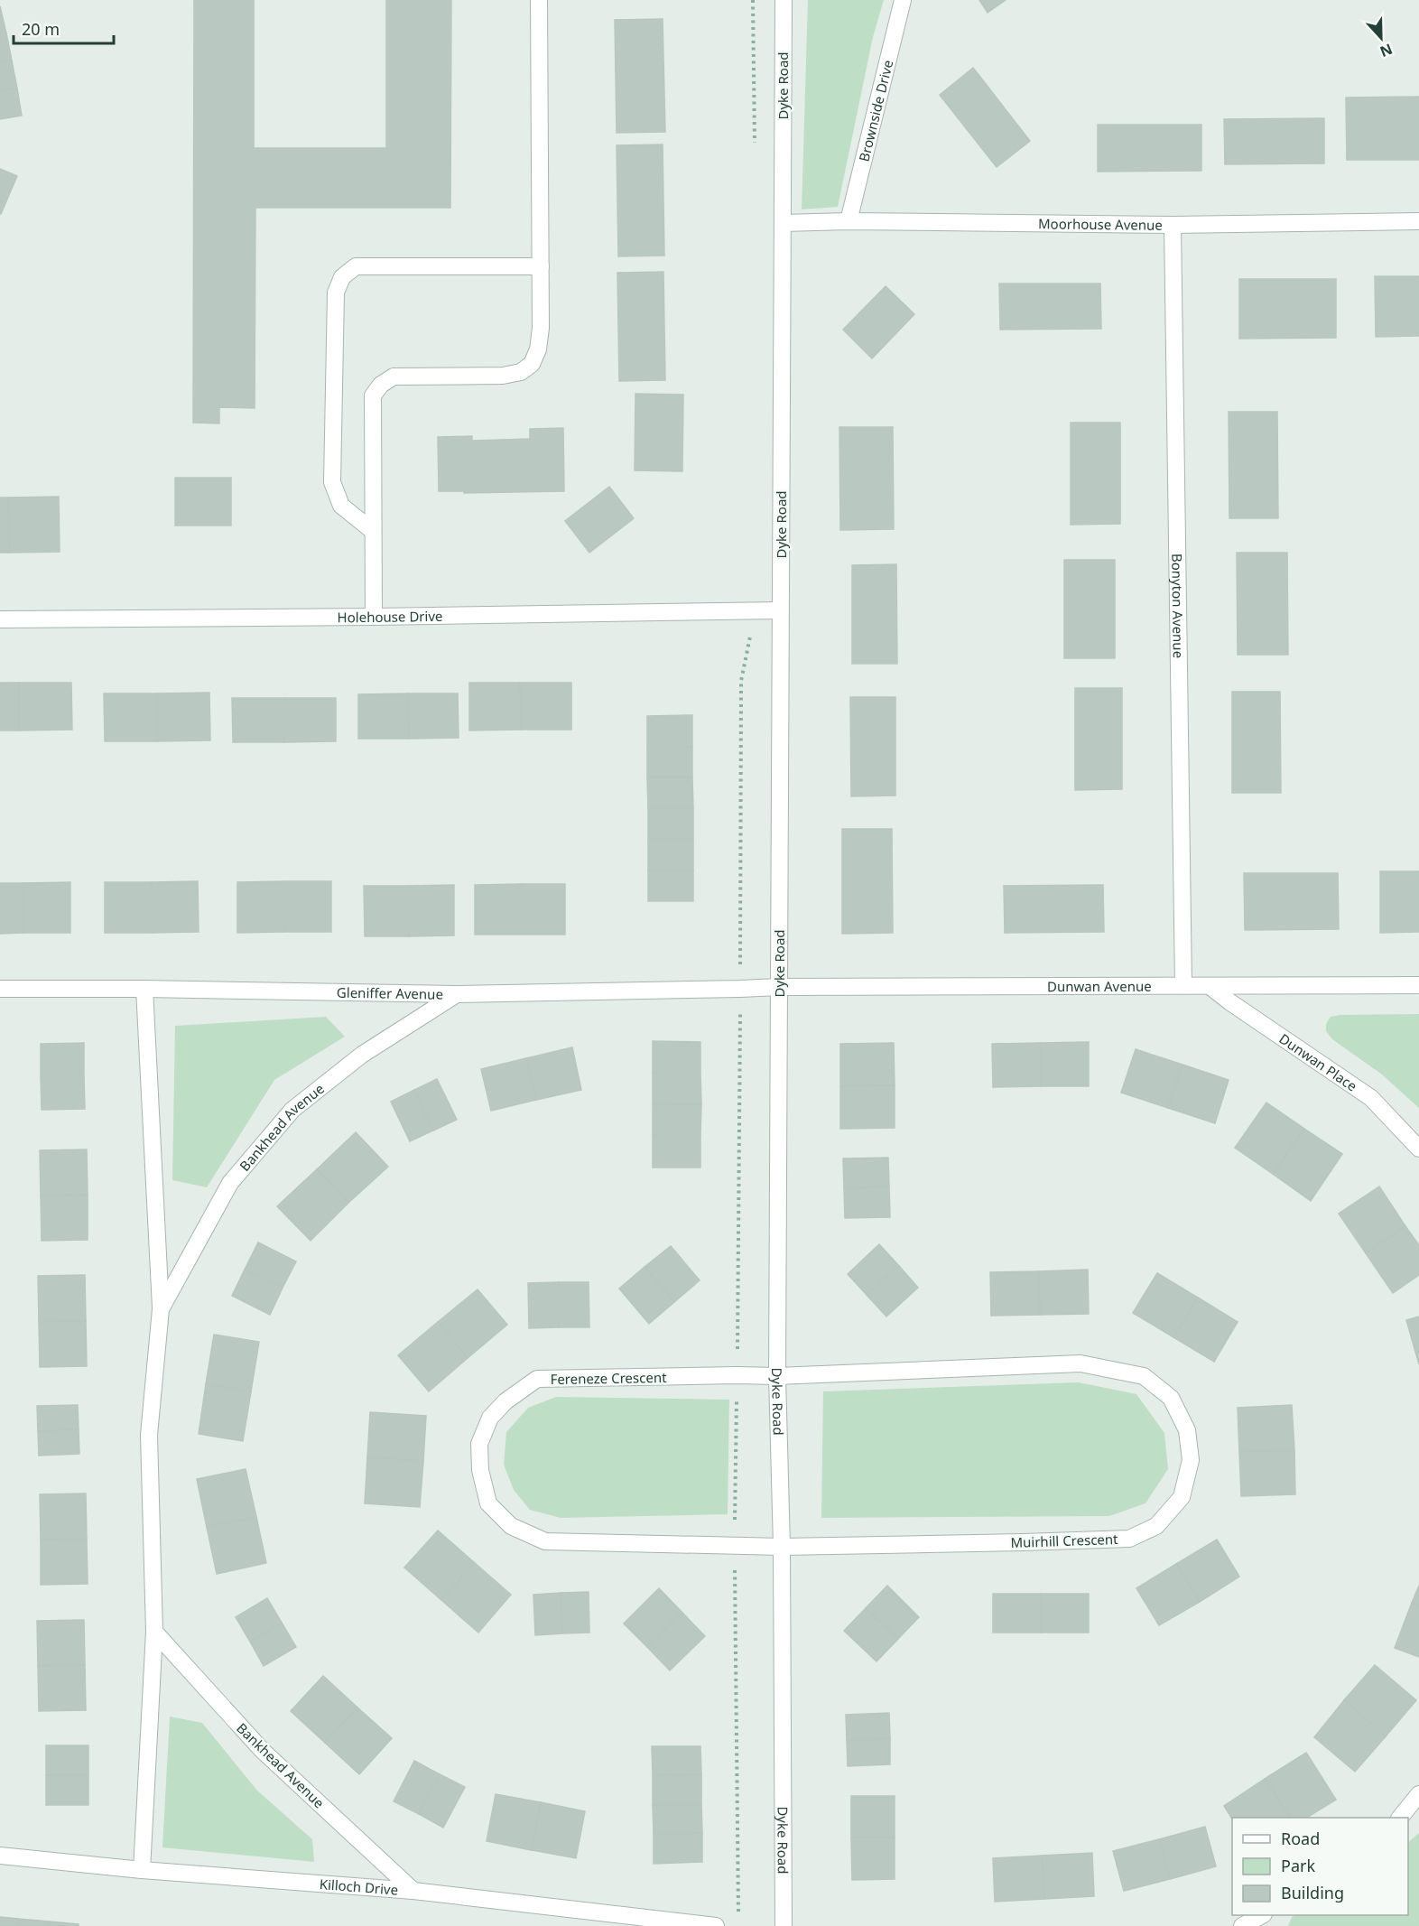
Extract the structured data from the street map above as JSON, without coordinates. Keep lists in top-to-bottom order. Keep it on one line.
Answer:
{"streets":{"street":["Dyke Road","Brownside Drive","Moorhouse Avenue","Bonyton Avenue","Holehouse Drive","Dunwan Avenue","Gleniffer Avenue","Dunwan Place","Bankhead Avenue","Fereneze Crescent","Muirhill Crescent","Killoch Drive"]},"crossings":[["Dyke Road","Moorhouse Avenue"],["Dyke Road","Holehouse Drive"],["Dyke Road","Dunwan Avenue"],["Dyke Road","Gleniffer Avenue"],["Dyke Road","Fereneze Crescent"],["Dyke Road","Muirhill Crescent"],["Brownside Drive","Moorhouse Avenue"],["Moorhouse Avenue","Bonyton Avenue"],["Bonyton Avenue","Dunwan Avenue"],["Dunwan Avenue","Gleniffer Avenue"],["Dunwan Avenue","Dunwan Place"],["Gleniffer Avenue","Bankhead Avenue"],["Bankhead Avenue","Killoch Drive"],["Fereneze Crescent","Muirhill Crescent"]],"legend":["Road","Park","Building"],"scale_bar":"20 m","north":"bottom"}
